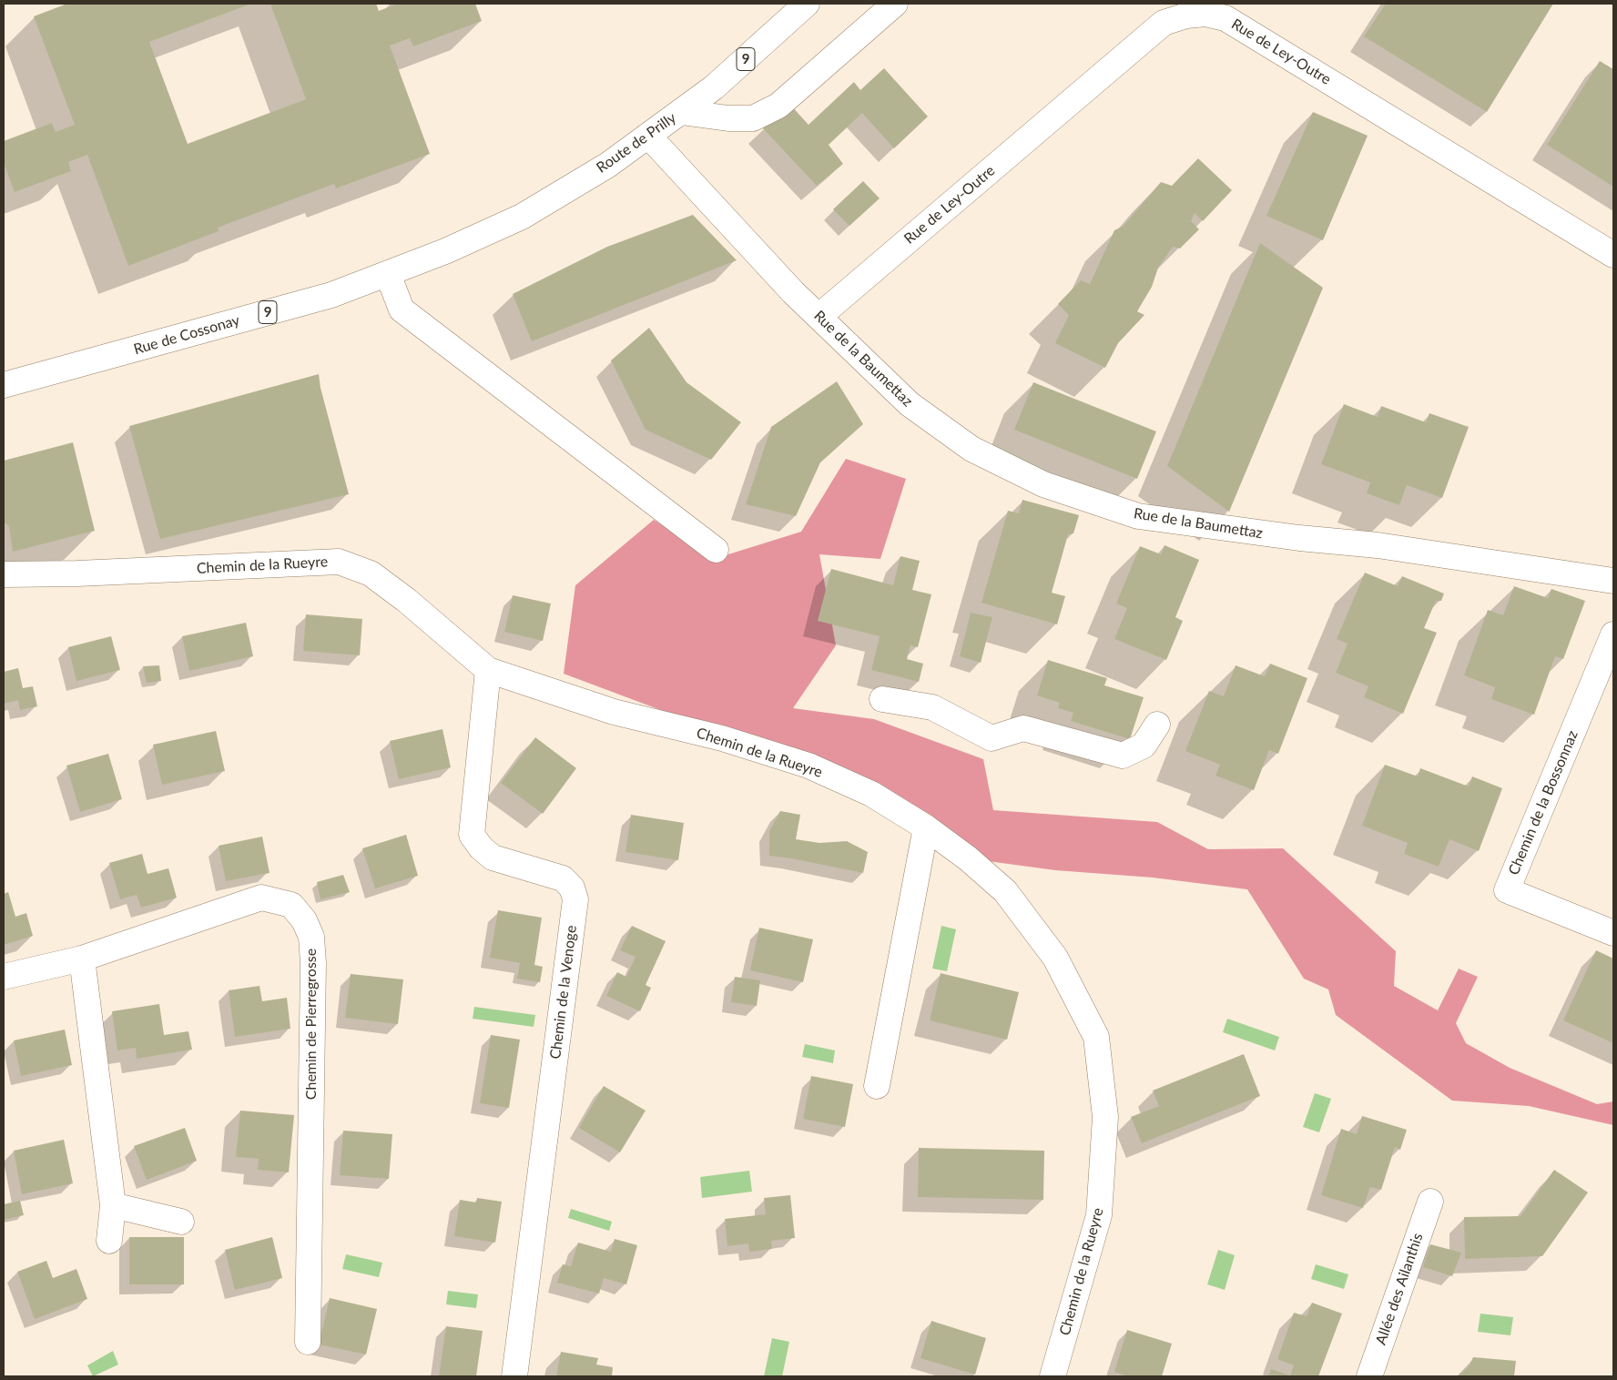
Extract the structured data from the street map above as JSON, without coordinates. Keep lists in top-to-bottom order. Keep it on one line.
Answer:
{"streets":{"street":["Rue de Ley-Outre","9","Route de Prilly","Rue de Cossonay","Rue de la Baumettaz","Chemin de la Rueyre","Chemin de la Bossonnaz","Chemin de la Venoge","Chemin de Pierregrosse","Allée des Ailanthis"]},"crossings":[["Rue de Ley-Outre","Rue de la Baumettaz"],["Route de Prilly","Rue de Cossonay"],["Route de Prilly","Rue de la Baumettaz"],["Chemin de la Rueyre","Chemin de la Venoge"]]}
